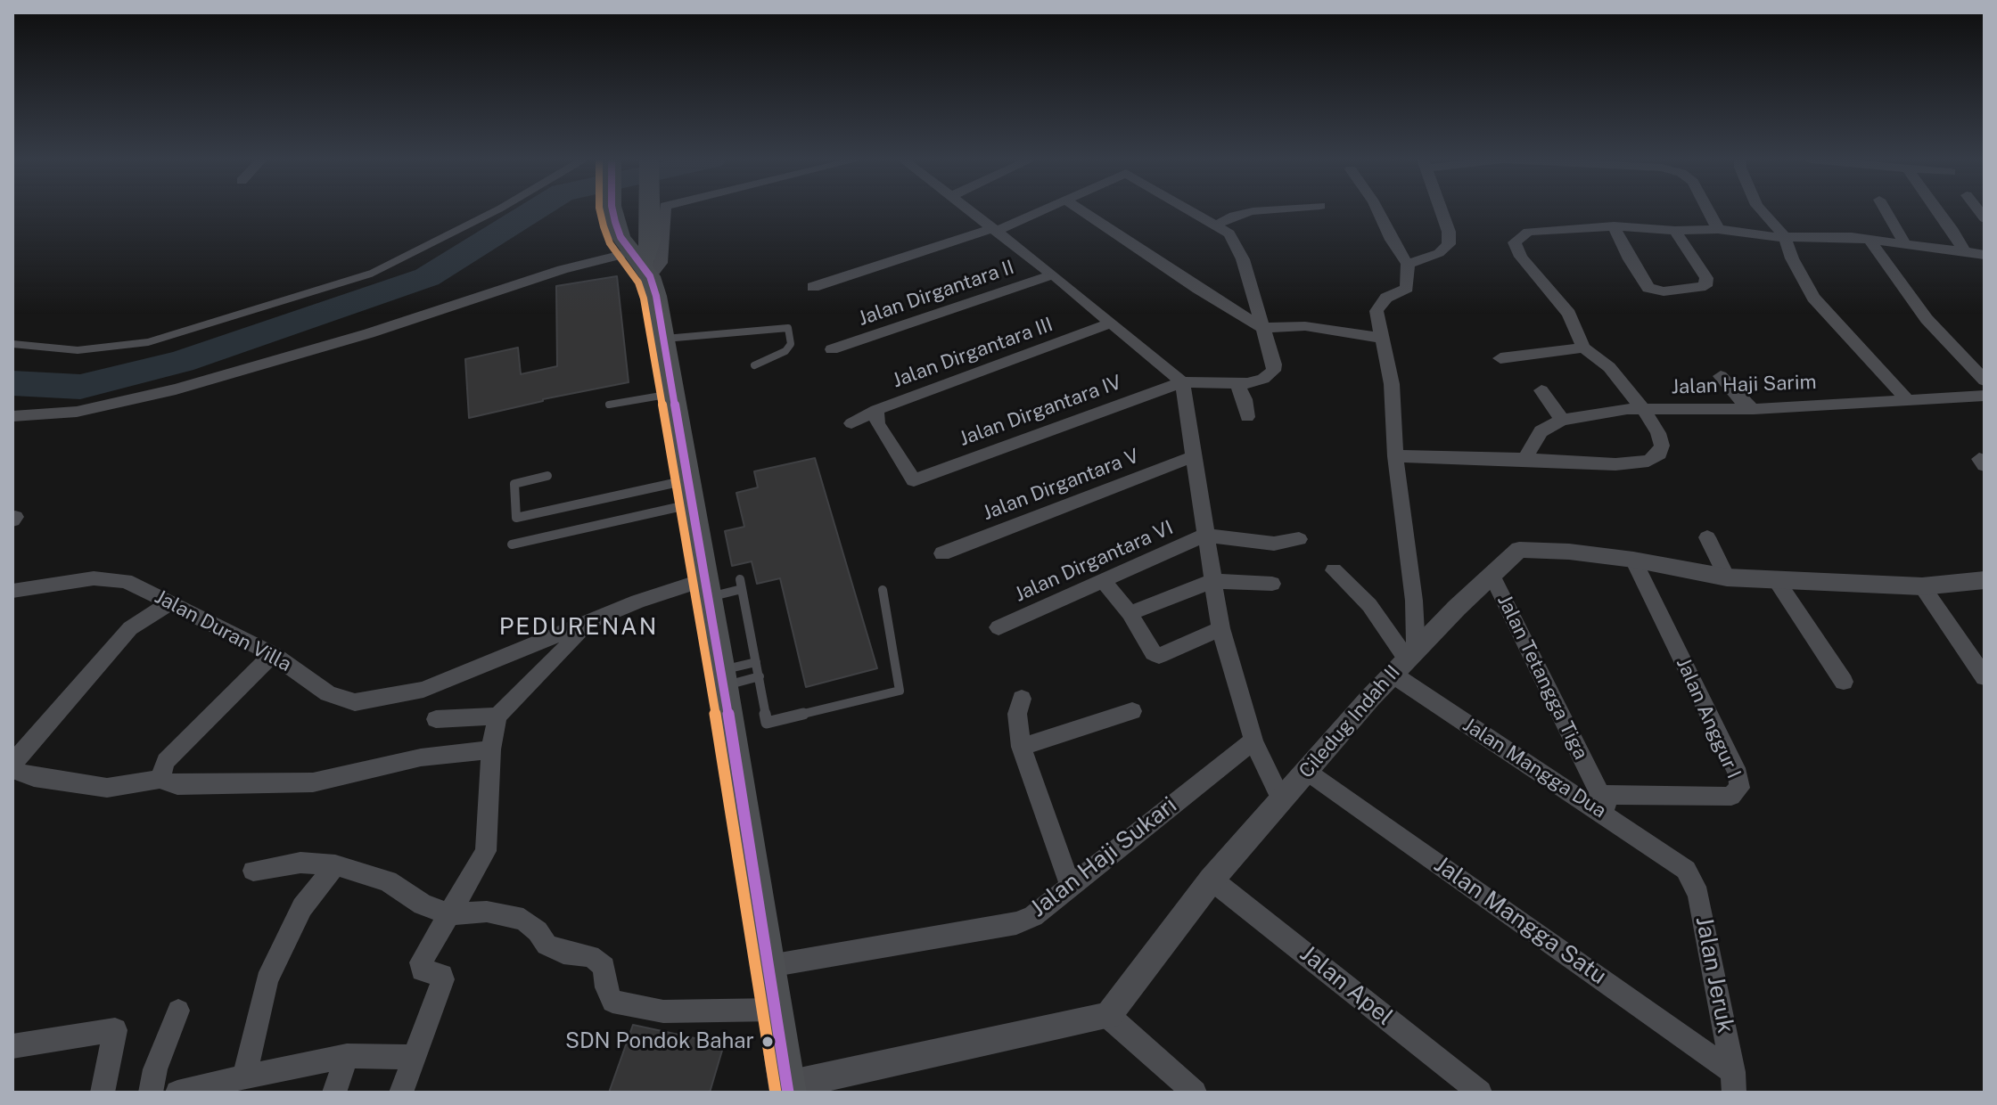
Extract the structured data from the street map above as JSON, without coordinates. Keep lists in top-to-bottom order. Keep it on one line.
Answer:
{"streets":{"street":["Jalan Dirgantara II","Jalan Dirgantara III","Jalan Haji Sarim","Jalan Dirgantara IV","Jalan Dirgantara V","Jalan Dirgantara VI","Jalan Duran Villa","Jalan Tetangga Tiga","Jalan Anggur I","Ciledug Indah II","Jalan Mangga Dua","Jalan Haji Sukari","Jalan Mangga Satu","Jalan Jeruk","Jalan Apel"]},"crossings":[["Jalan Dirgantara III","Jalan Dirgantara IV"],["Jalan Tetangga Tiga","Jalan Anggur I"],["Jalan Tetangga Tiga","Ciledug Indah II"],["Jalan Tetangga Tiga","Jalan Mangga Dua"],["Jalan Anggur I","Ciledug Indah II"],["Ciledug Indah II","Jalan Mangga Dua"],["Ciledug Indah II","Jalan Mangga Satu"],["Ciledug Indah II","Jalan Apel"],["Jalan Mangga Dua","Jalan Jeruk"],["Jalan Mangga Satu","Jalan Jeruk"]],"districts":["PEDURENAN"],"places":["SDN Pondok Bahar"]}
